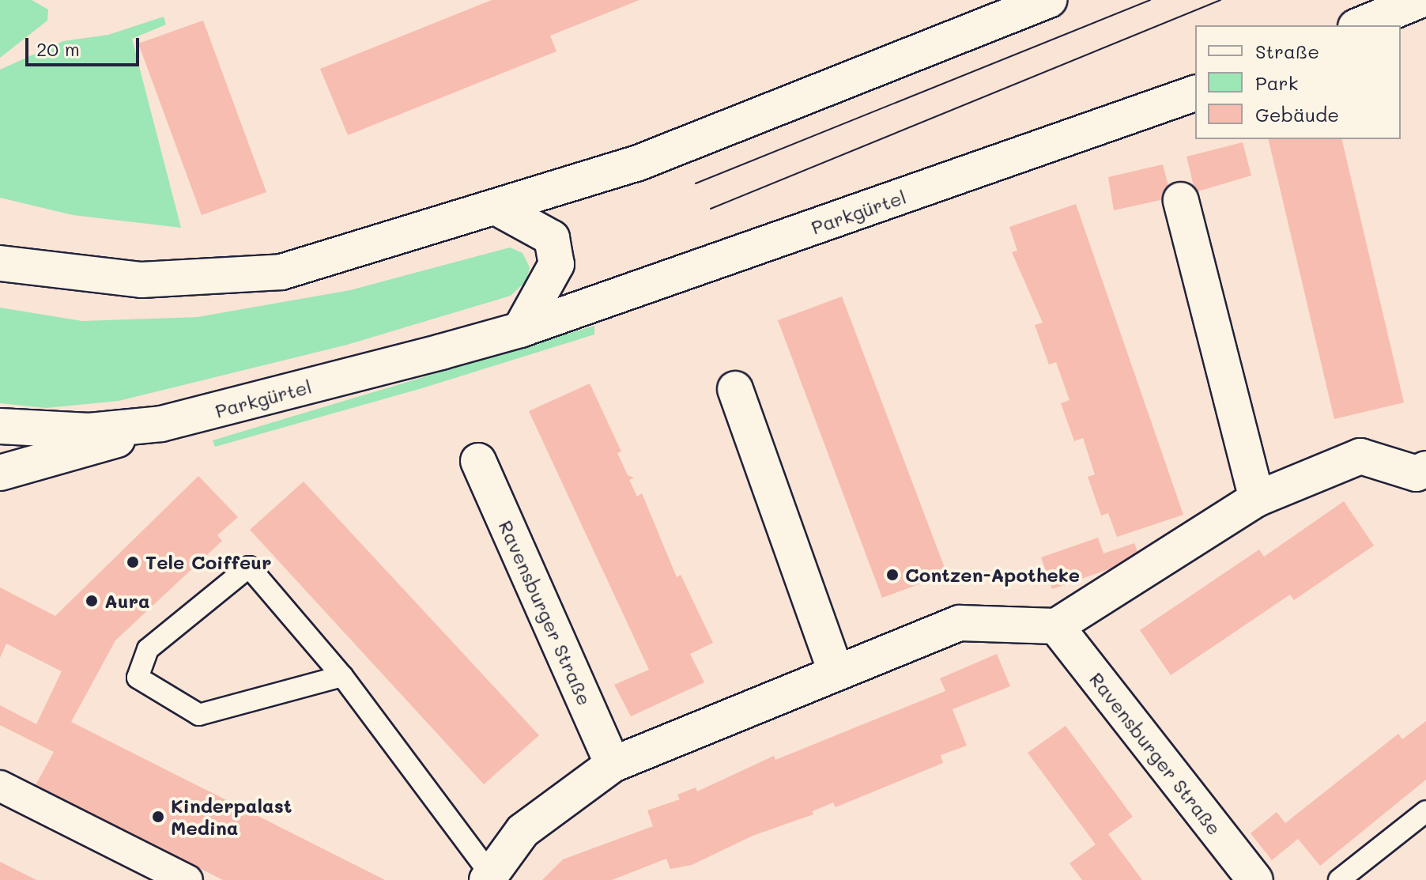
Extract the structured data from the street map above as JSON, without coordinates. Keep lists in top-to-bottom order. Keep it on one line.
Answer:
{"streets":{"main road":["Parkgürtel","Ravensburger Straße"]},"places":["Tele Coiffeur","Contzen-Apotheke","Aura","Kinderpalast Medina"],"legend":["Straße","Park","Gebäude"],"scale_bar":"20 m"}
